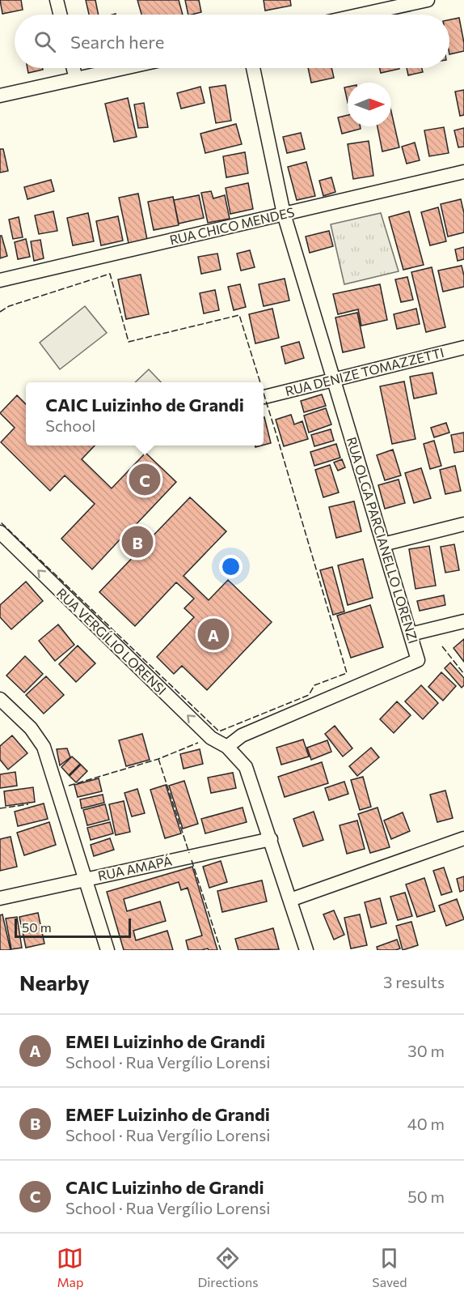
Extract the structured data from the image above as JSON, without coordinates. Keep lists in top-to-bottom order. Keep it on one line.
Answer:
{"streets":{"street":["RUA CHICO MENDES","RUA DENIZE TOMAZZETTI","RUA OLGA PARCIANELLO LORENZI","RUA VERGÍLIO LORENSI","RUA AMAPÁ"]},"crossings":[["RUA CHICO MENDES","RUA OLGA PARCIANELLO LORENZI"],["RUA DENIZE TOMAZZETTI","RUA OLGA PARCIANELLO LORENZI"],["RUA OLGA PARCIANELLO LORENZI","RUA VERGÍLIO LORENSI"]],"one_way":["RUA VERGÍLIO LORENSI"],"scale_bar":"50 m","north":"right","page":{"search":"Search here","popup":["CAIC Luizinho de Grandi","School"],"pins":["C","B","A"],"scale":"50 m","heading":["Nearby","3 results"],"list":[{"mark":"A","name":"EMEI Luizinho de Grandi","note":"School · Rua Vergílio Lorensi","value":"30 m"},{"mark":"B","name":"EMEF Luizinho de Grandi","note":"School · Rua Vergílio Lorensi","value":"40 m"},{"mark":"C","name":"CAIC Luizinho de Grandi","note":"School · Rua Vergílio Lorensi","value":"50 m"}],"nav":["Map","Directions","Saved"]}}
